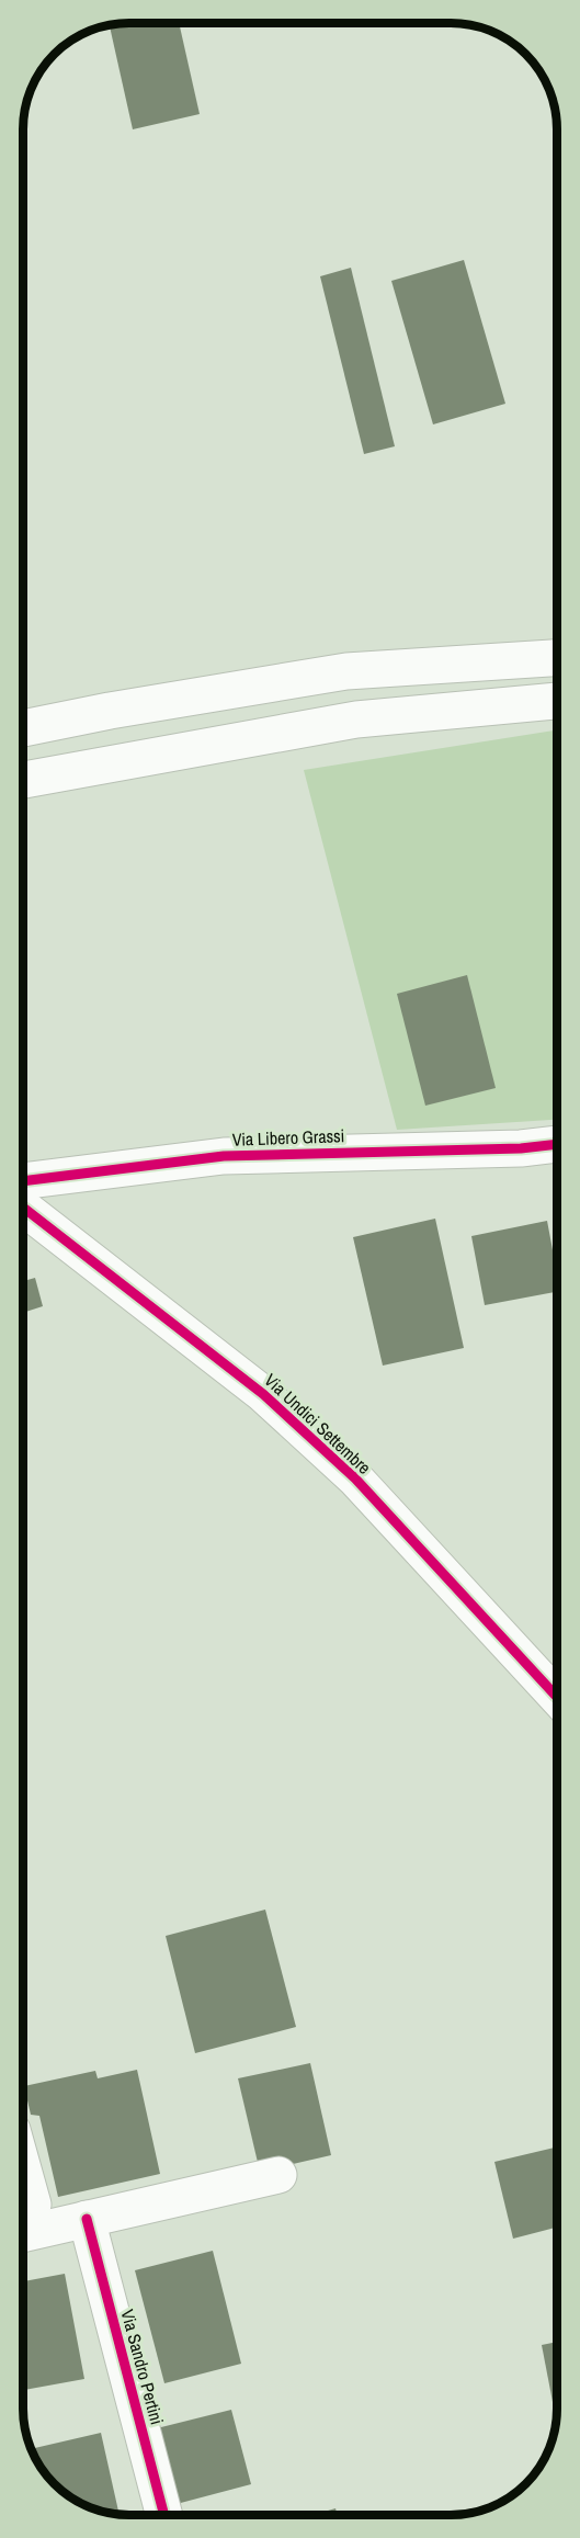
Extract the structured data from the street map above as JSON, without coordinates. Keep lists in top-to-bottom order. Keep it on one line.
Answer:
{"streets":{"main road":["Via Libero Grassi","Via Undici Settembre","Via Sandro Pertini"]}}
